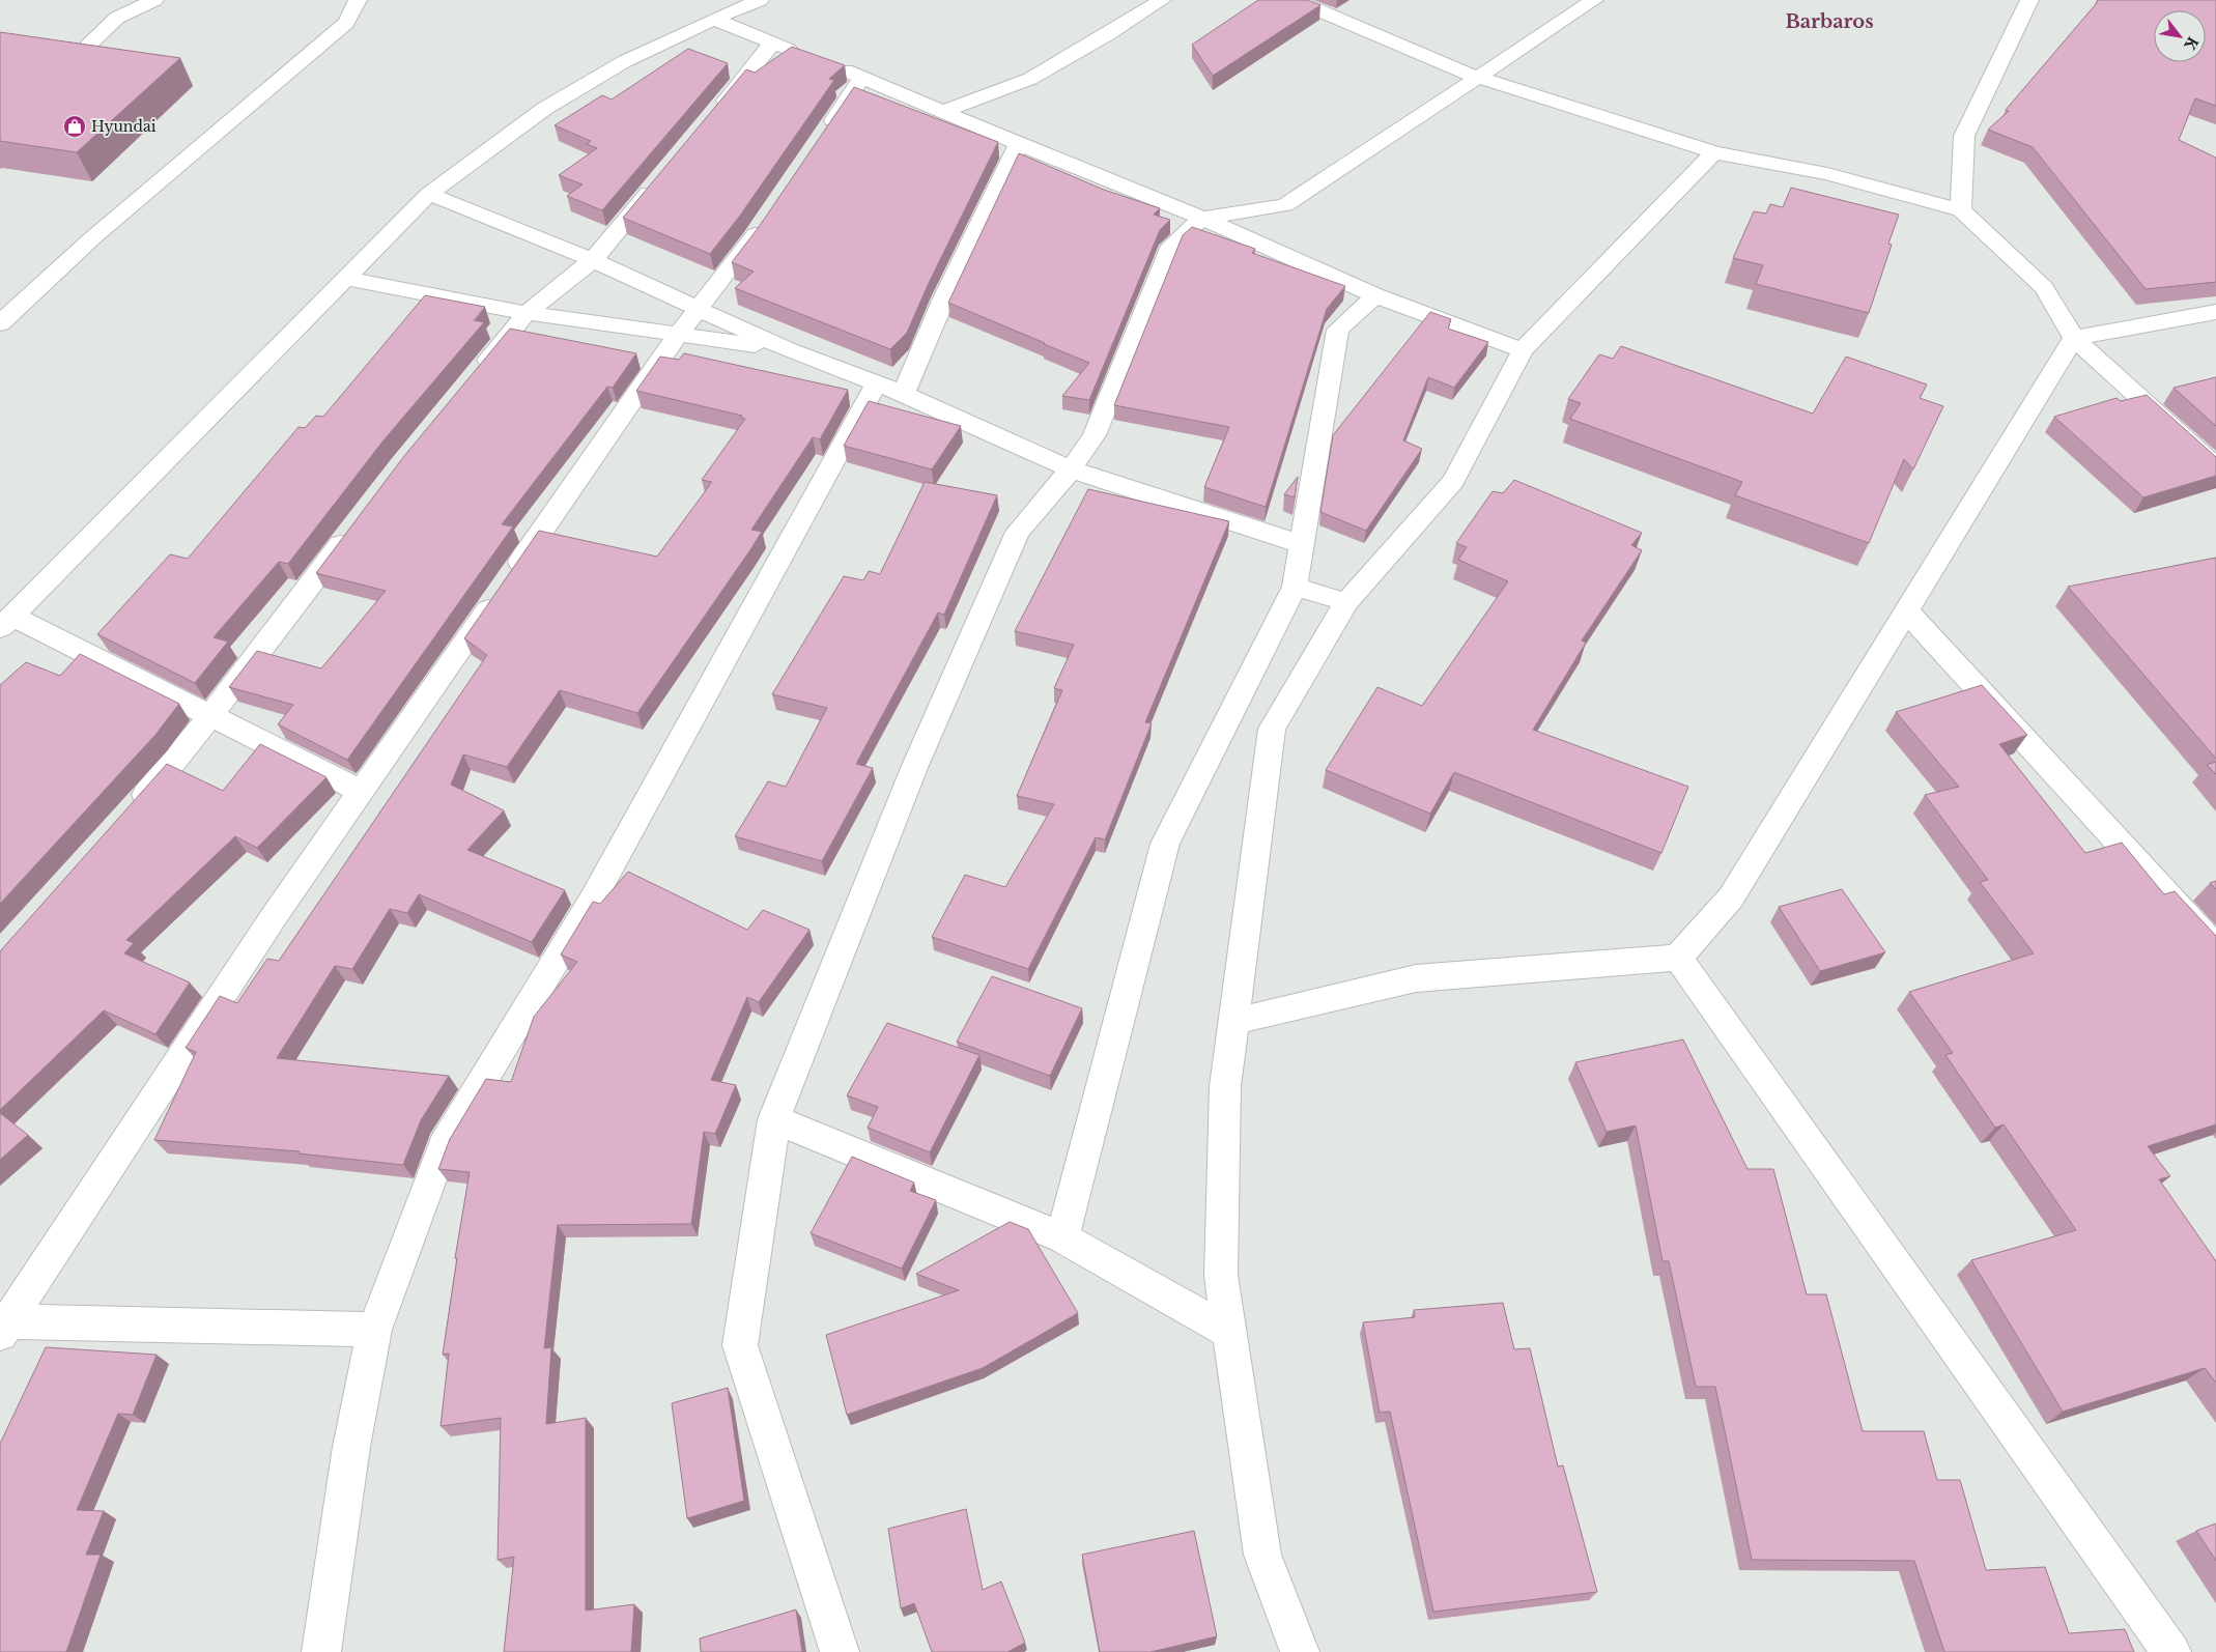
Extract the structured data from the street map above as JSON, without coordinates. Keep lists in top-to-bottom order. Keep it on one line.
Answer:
{"districts":["Barbaros"],"places":{"shop":["Hyundai"]},"north":"bottom right"}
